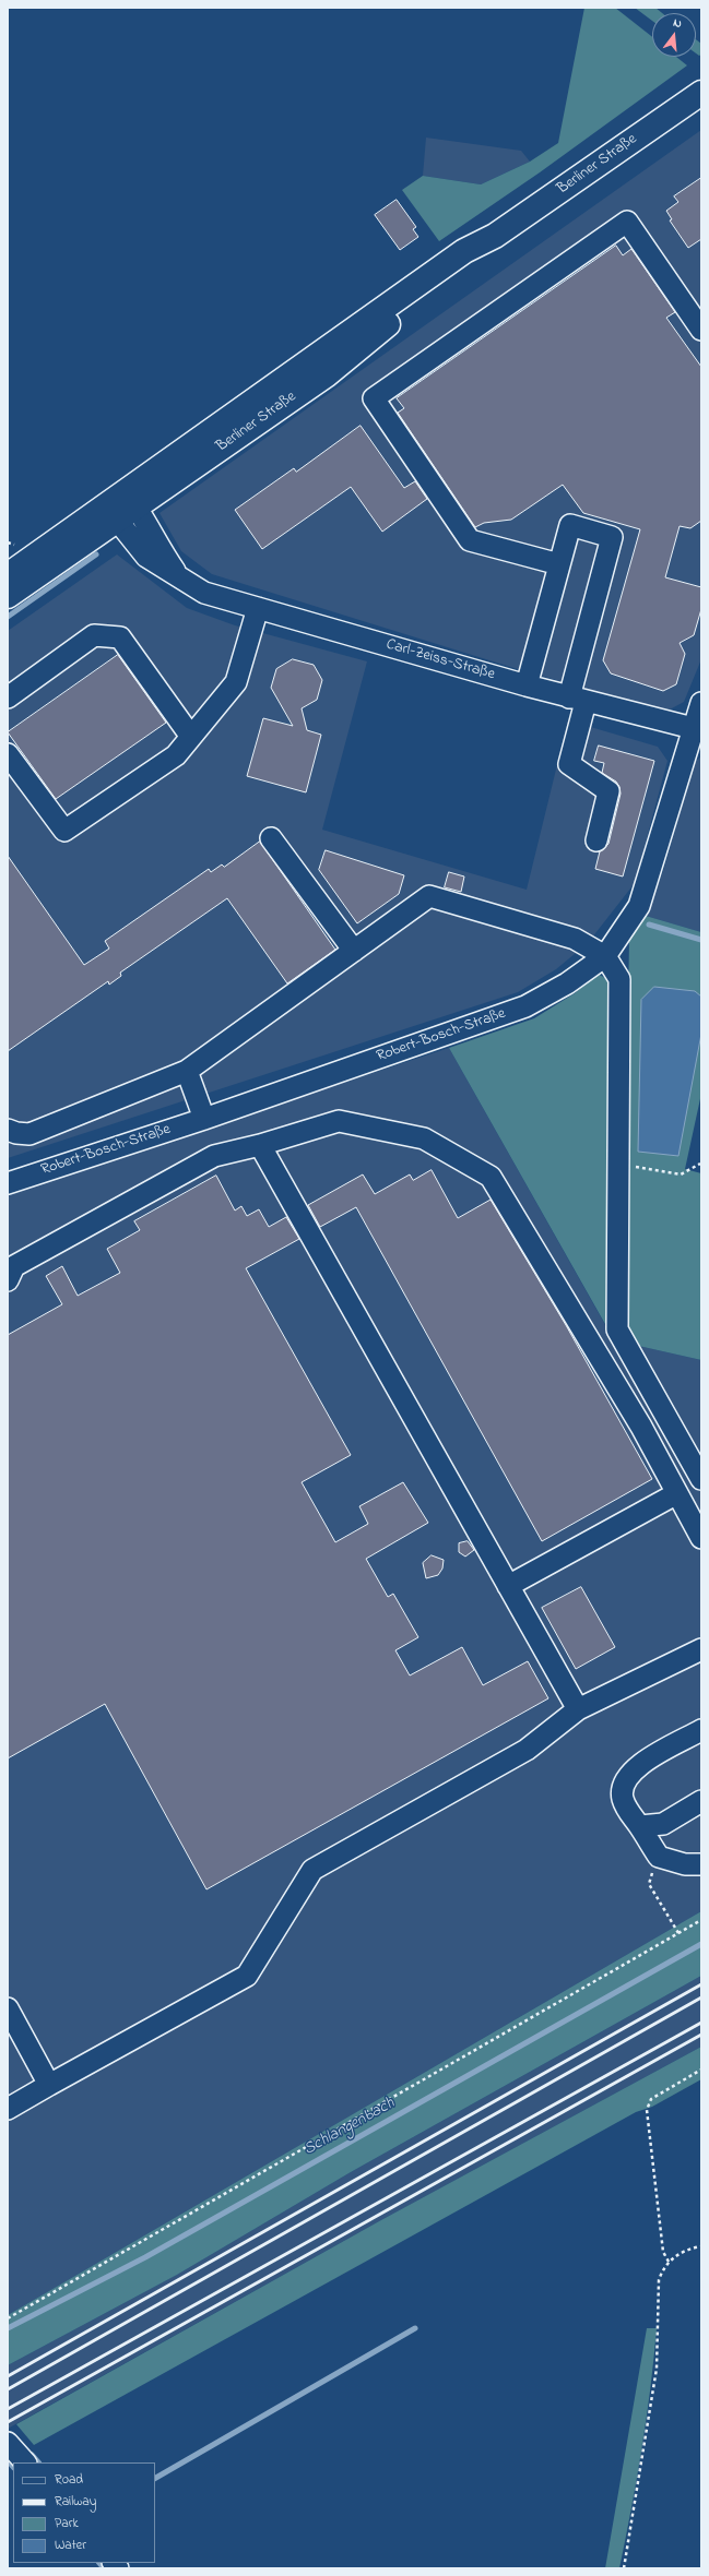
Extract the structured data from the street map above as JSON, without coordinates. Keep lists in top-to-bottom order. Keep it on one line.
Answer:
{"streets":{"main road":["Berliner Straße"],"street":["Carl-Zeiss-Straße","Robert-Bosch-Straße"]},"crossings":[["Berliner Straße","Carl-Zeiss-Straße"],["Carl-Zeiss-Straße","Robert-Bosch-Straße"]],"water":["Schlangenbach"],"legend":["Road","Railway","Park","Water"],"north":"top"}
